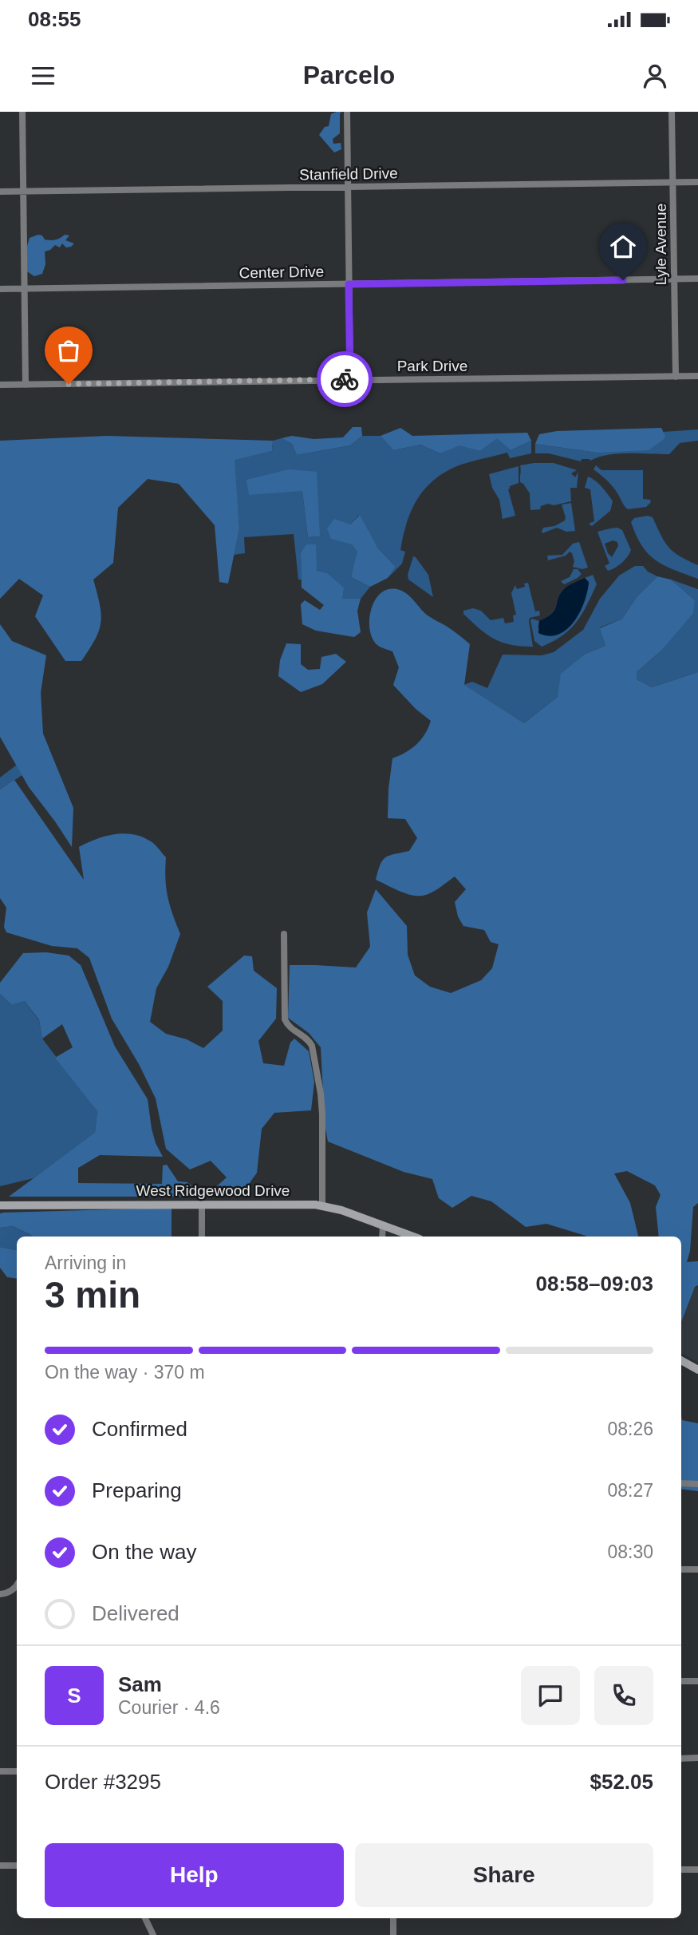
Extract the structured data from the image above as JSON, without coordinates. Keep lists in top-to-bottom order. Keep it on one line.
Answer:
{"streets":{"street":["Stanfield Drive","Lyle Avenue","Center Drive","Park Drive","West Ridgewood Drive"]},"crossings":[["Stanfield Drive","Lyle Avenue"],["Lyle Avenue","Center Drive"],["Lyle Avenue","Park Drive"]],"page":{"status":"08:55","header":"Parcelo","heading":["3 min","Arriving in","08:58–09:03"],"panel":["Sam","Courier · 4.6","Order #3295","$52.05"],"bar":"On the way · 370 m","list":[["Confirmed","08:26"],["Preparing","08:27"],["On the way","08:30"],"Delivered"],"round":"S","buttons":["Help","Share"]}}
